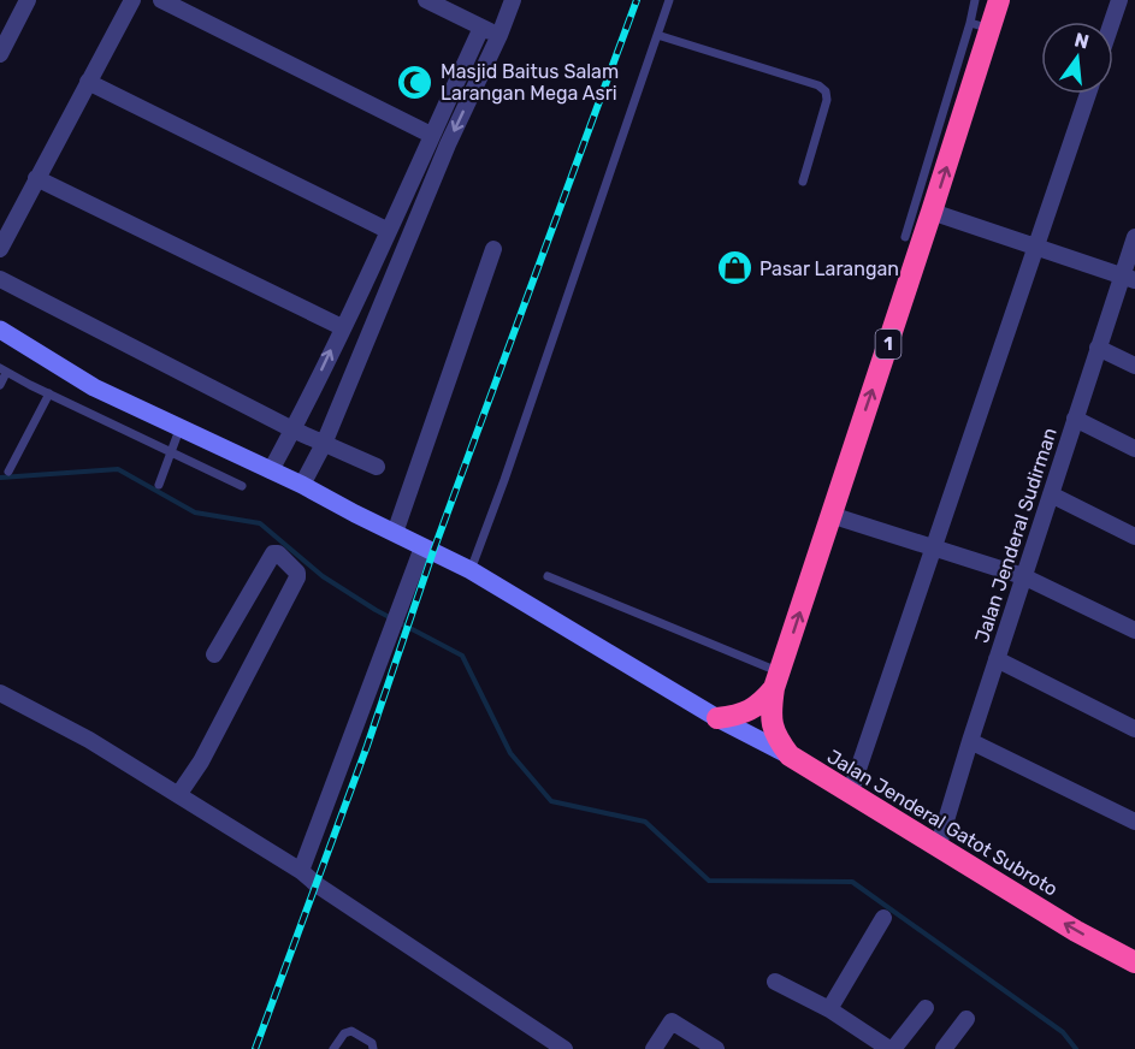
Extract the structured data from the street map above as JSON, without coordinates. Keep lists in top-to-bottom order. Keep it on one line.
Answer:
{"streets":{"highway":["1","Jalan Jenderal Gatot Subroto"],"street":["Jalan Jenderal Sudirman"]},"crossings":[["1","Jalan Jenderal Gatot Subroto"],["Jalan Jenderal Sudirman","Jalan Jenderal Gatot Subroto"]],"one_way":["Jalan Jenderal Gatot Subroto"],"places":{"mosque":["Masjid Baitus Salam Larangan Mega Asri"],"shop":["Pasar Larangan"]},"north":"top"}
